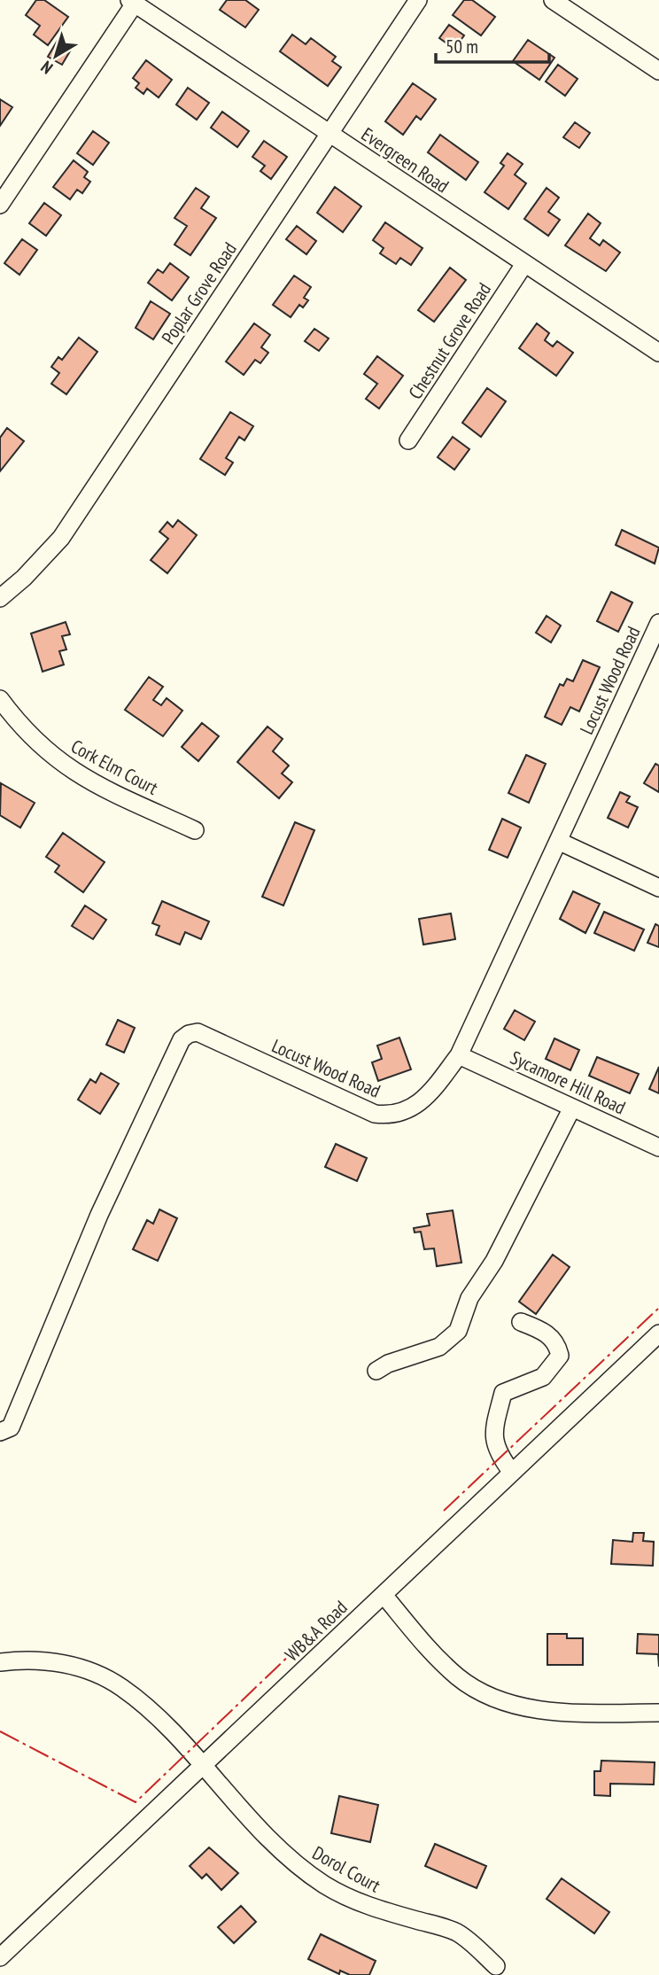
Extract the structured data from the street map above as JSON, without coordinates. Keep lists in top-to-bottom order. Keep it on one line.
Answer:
{"streets":{"street":["Evergreen Road","Poplar Grove Road","Chestnut Grove Road","Locust Wood Road","Cork Elm Court","Sycamore Hill Road","WB&A Road","Dorol Court"]},"crossings":[["Evergreen Road","Poplar Grove Road"],["Evergreen Road","Chestnut Grove Road"],["Locust Wood Road","Sycamore Hill Road"],["WB&A Road","Dorol Court"]],"scale_bar":"50 m","north":"bottom left"}
